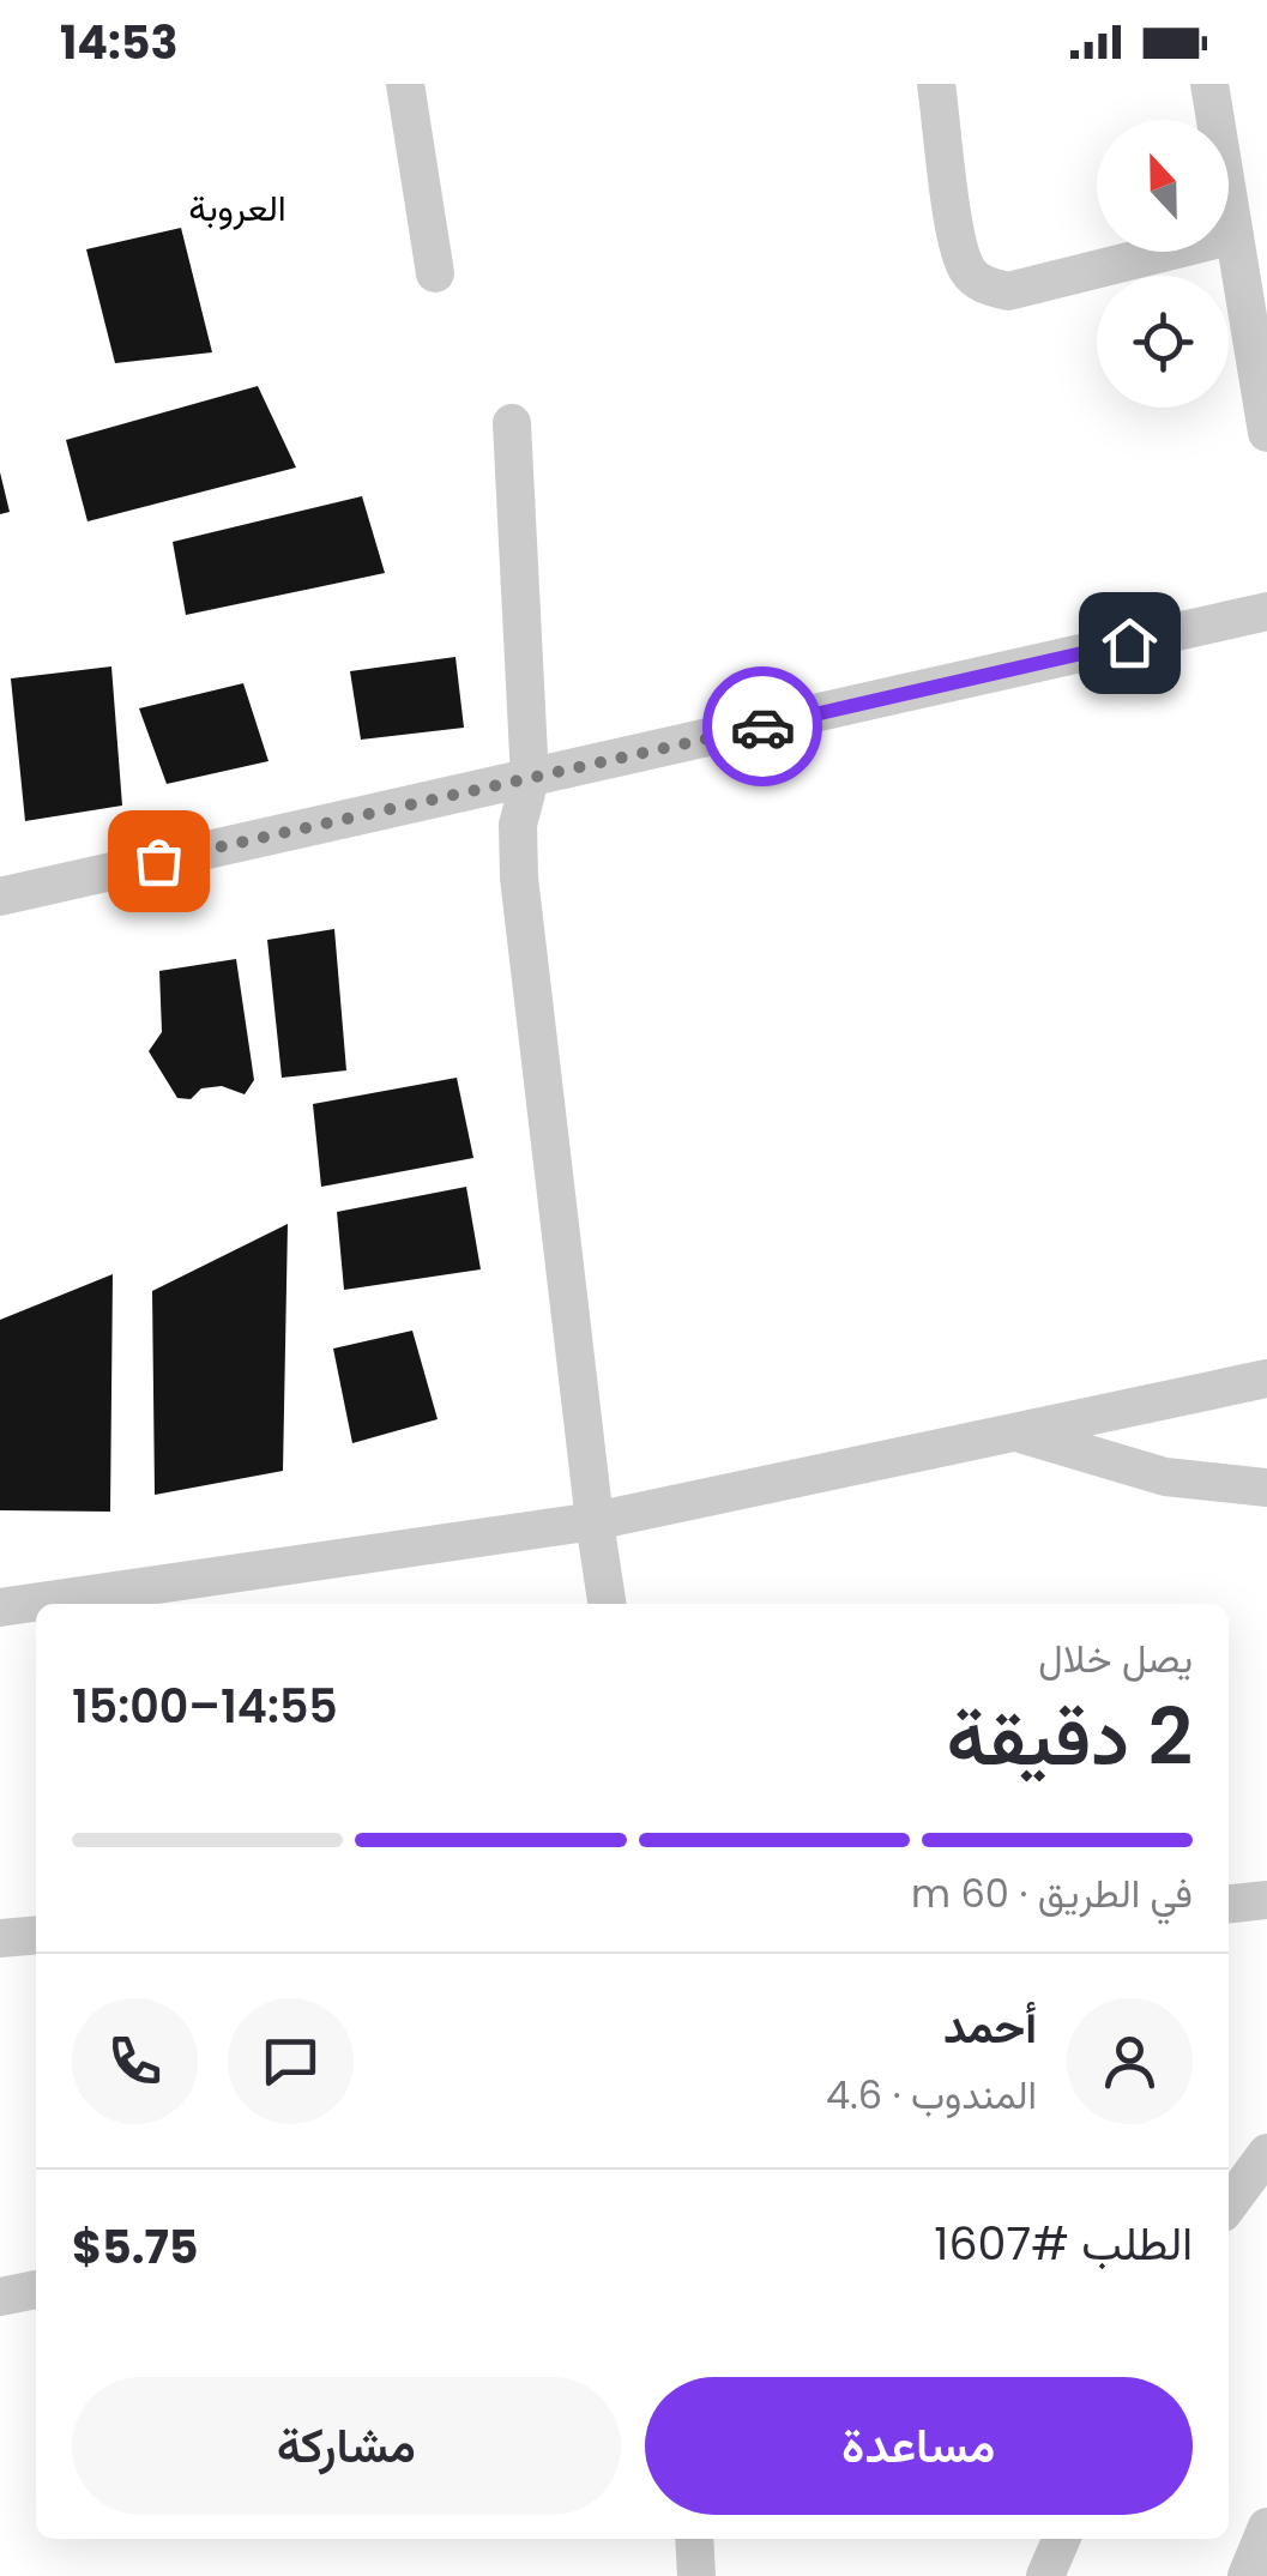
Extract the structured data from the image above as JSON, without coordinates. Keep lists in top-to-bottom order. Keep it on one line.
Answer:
{"districts":["العروبة"],"north":"top","page":{"status":"14:53","heading":["2 دقيقة","يصل خلال","14:55–15:00"],"panel":["أحمد","المندوب · 4.6","الطلب #1607","$5.75"],"bar":"في الطريق · 60 m","buttons":["مساعدة","مشاركة"]}}
